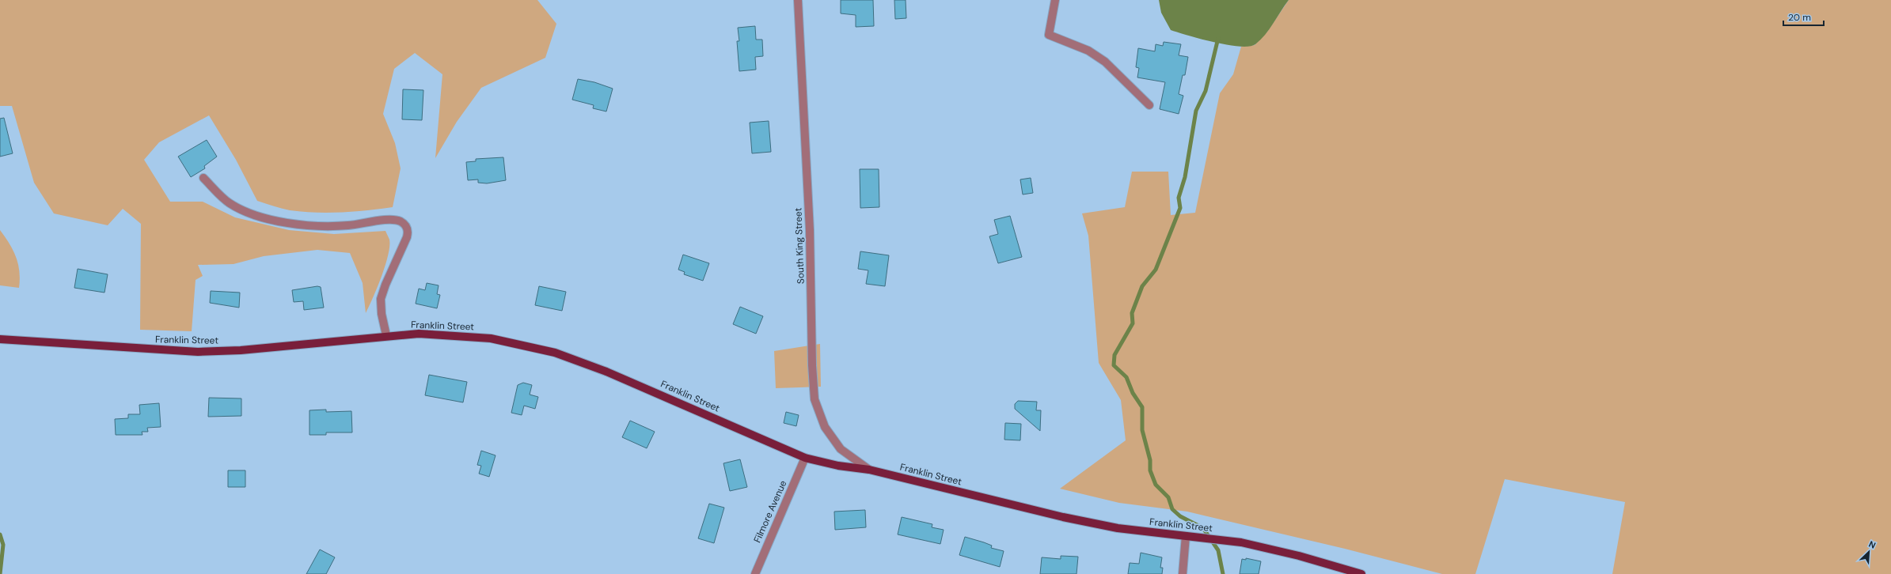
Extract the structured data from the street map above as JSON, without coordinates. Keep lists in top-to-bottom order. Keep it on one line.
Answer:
{"streets":{"main road":["Franklin Street"],"street":["South King Street","Filmore Avenue"]},"crossings":[["South King Street","Franklin Street"],["Franklin Street","Filmore Avenue"]],"scale_bar":"20 m","north":"top right"}
